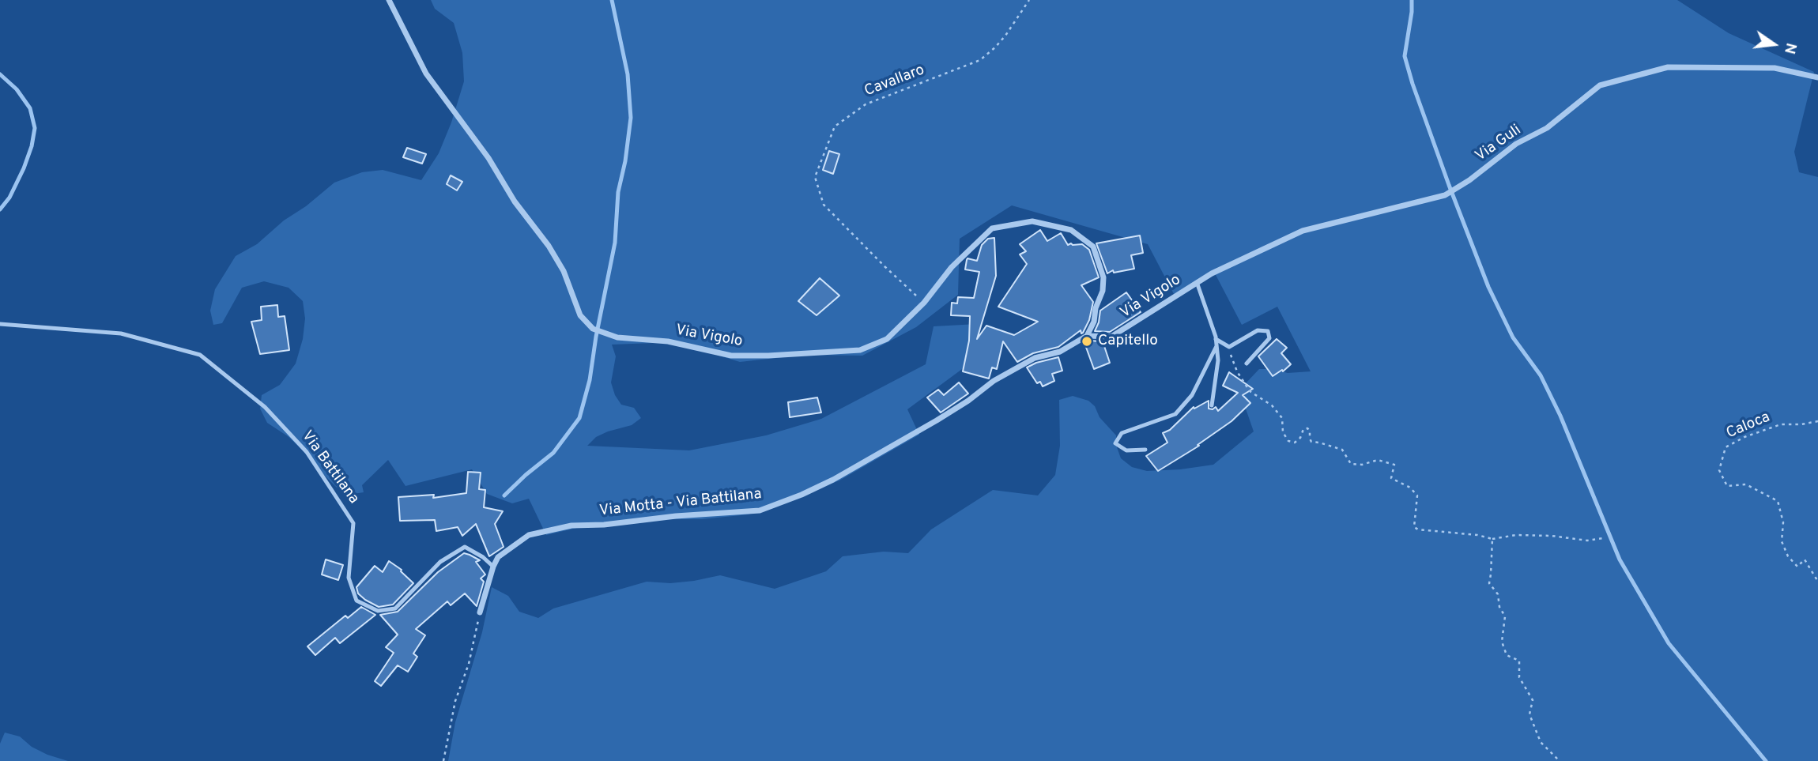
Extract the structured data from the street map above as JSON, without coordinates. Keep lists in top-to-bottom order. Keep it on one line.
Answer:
{"streets":{"street":["Via Guli","Via Vigolo","Via Motta - Via Battilana"],"lane":["Via Battilana"],"path":["Cavallaro","Caloca"]},"crossings":[["Cavallaro","Via Vigolo"],["Via Guli","Via Vigolo"],["Via Vigolo","Via Motta - Via Battilana"],["Via Battilana","Via Motta - Via Battilana"]],"places":["Capitello"],"north":"right"}
